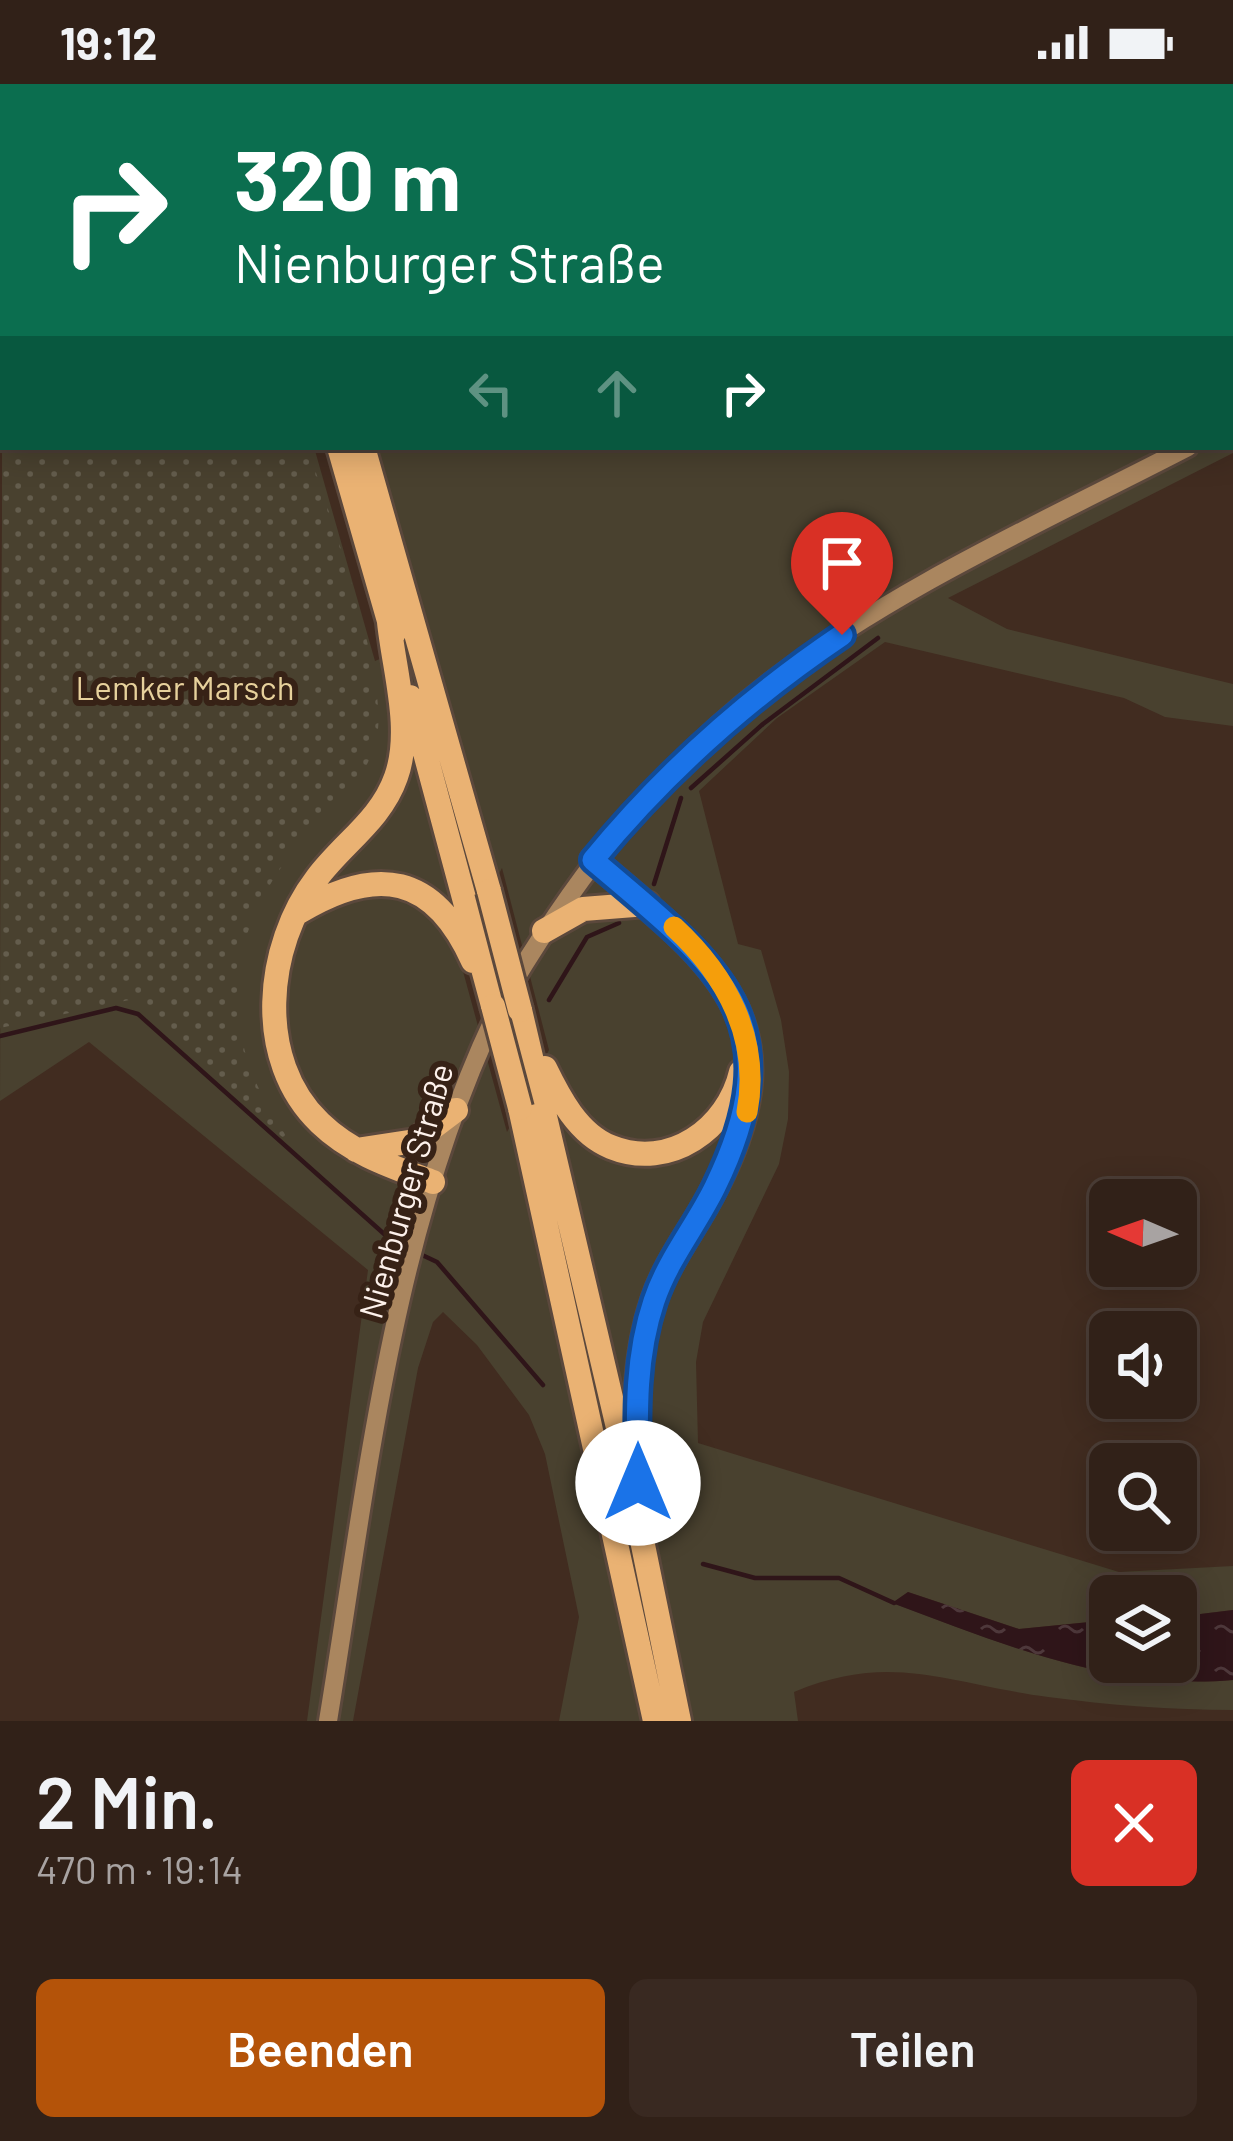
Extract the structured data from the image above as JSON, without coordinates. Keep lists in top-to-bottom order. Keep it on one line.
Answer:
{"streets":{"street":["Nienburger Straße"]},"parks":["Lemker Marsch"],"north":"left","page":{"status":"19:12","turn":["320 m","Nienburger Straße"],"heading":["2 Min.","470 m · 19:14"],"buttons":["Beenden","Teilen"]}}
